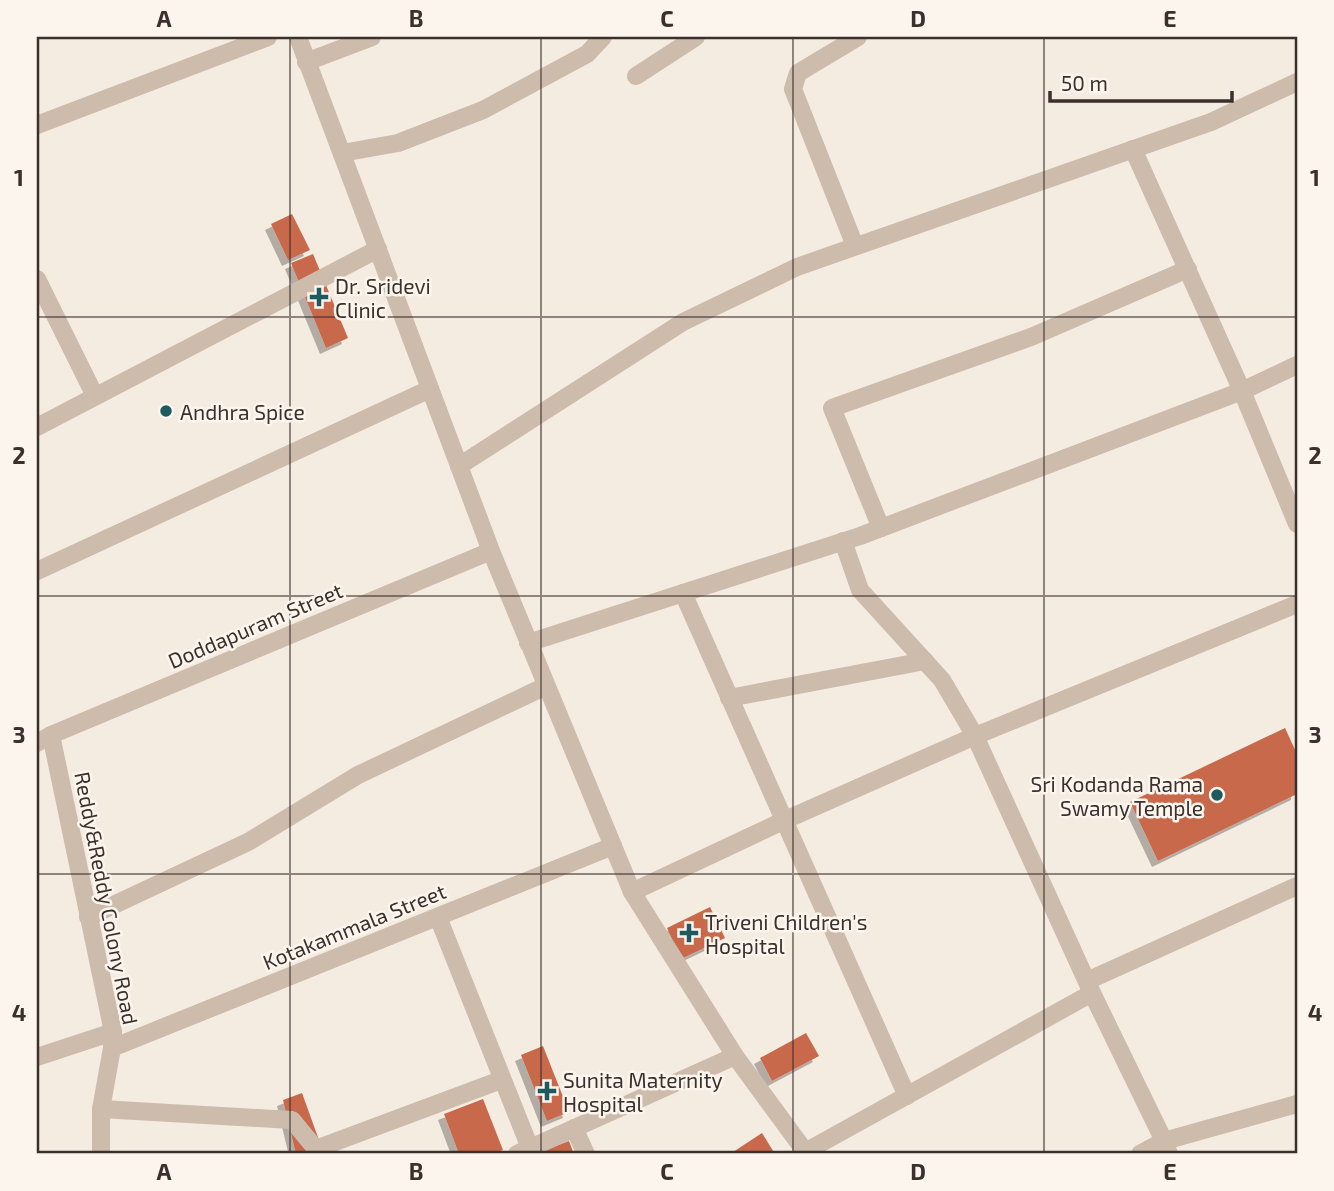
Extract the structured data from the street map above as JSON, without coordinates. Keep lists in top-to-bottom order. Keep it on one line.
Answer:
{"streets":{"street":["Doddapuram Street","Reddy&Reddy Colony Road","Kotakammala Street"]},"crossings":[["Doddapuram Street","Reddy&Reddy Colony Road"],["Reddy&Reddy Colony Road","Kotakammala Street"]],"places":{"health":["Dr. Sridevi Clinic","Triveni Children's Hospital","Sunita Maternity Hospital"],"other":["Andhra Spice","Sri Kodanda Rama Swamy Temple"]},"scale_bar":"50 m","grid":{"columns":["A","B","C","D","E"],"rows":["1","2","3","4"]}}
